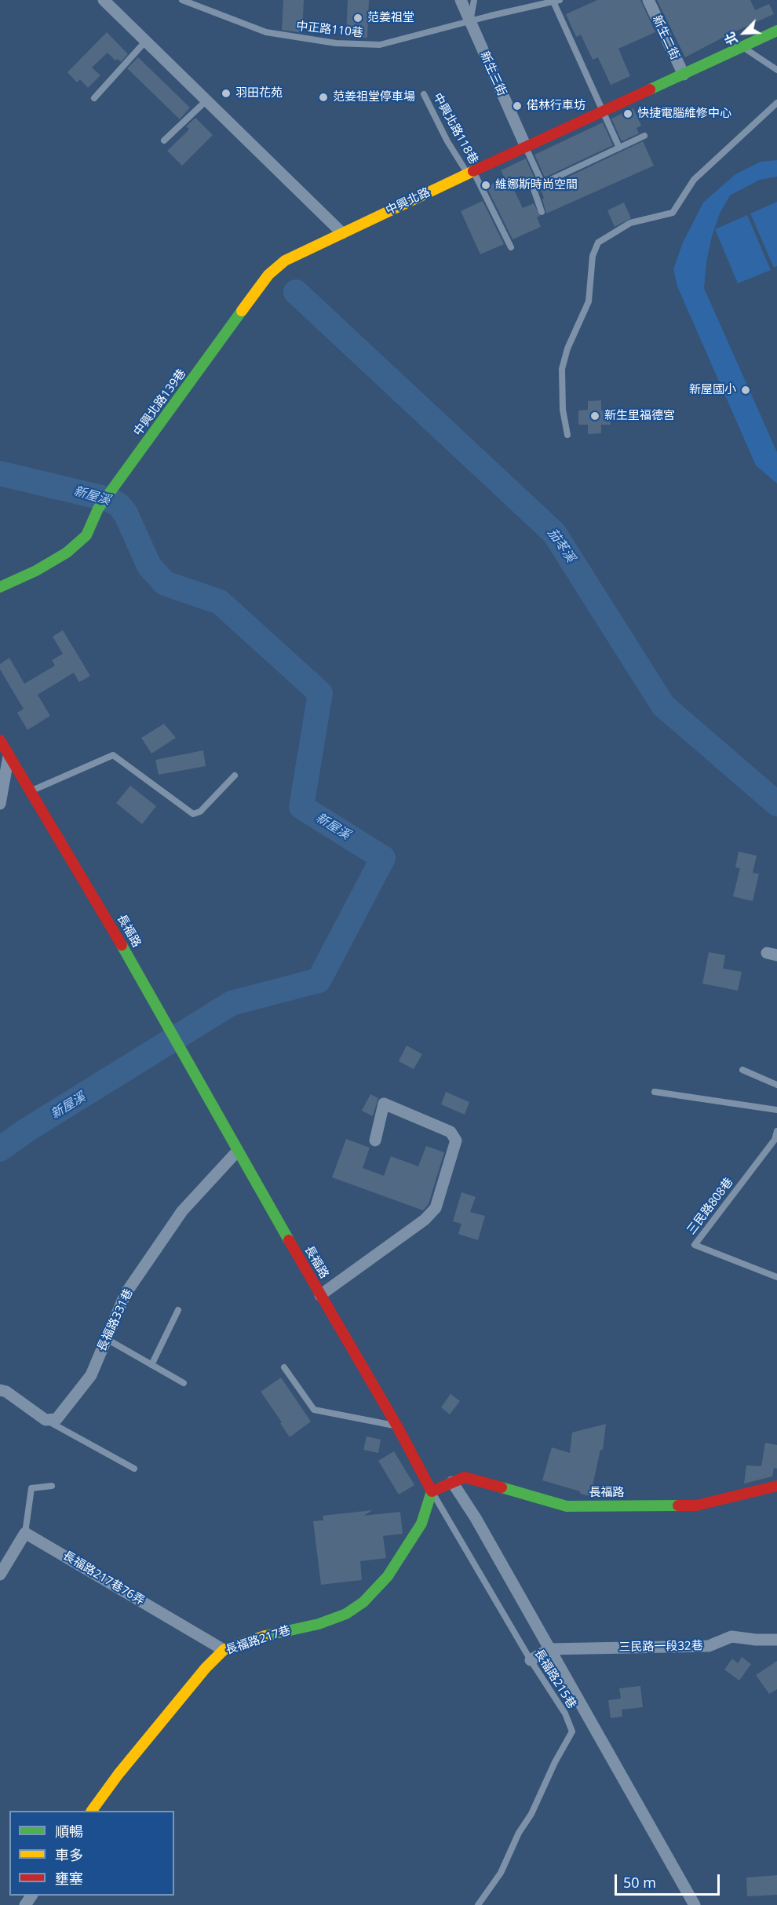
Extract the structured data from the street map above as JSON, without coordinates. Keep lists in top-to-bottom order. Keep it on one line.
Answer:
{"streets":{"street":["新生二街","新生三街","中興北路","中興北路139巷","長福路","長福路331巷","長福路217巷76弄","長福路217巷","三民路一段32巷"],"lane":["中正路110巷","中興北路118巷","三民路808巷","長福路215巷"]},"crossings":[["中正路110巷","新生三街"],["新生二街","中興北路"],["新生三街","中興北路"],["中興北路118巷","中興北路"],["中興北路","中興北路139巷"],["長福路","長福路331巷"],["長福路","長福路217巷"],["長福路","長福路215巷"],["長福路217巷76弄","長福路217巷"],["長福路217巷","長福路215巷"],["三民路一段32巷","長福路215巷"]],"water":["新屋溪","茄苳溪"],"places":["范姜祖堂","羽田花苑","范姜祖堂停車場","偌林行車坊","快捷電腦維修中心","維娜斯時尚空間","新屋國小","新生里福德宮"],"legend":["順暢","車多","壅塞"],"scale_bar":"50 m","north":"bottom left"}
